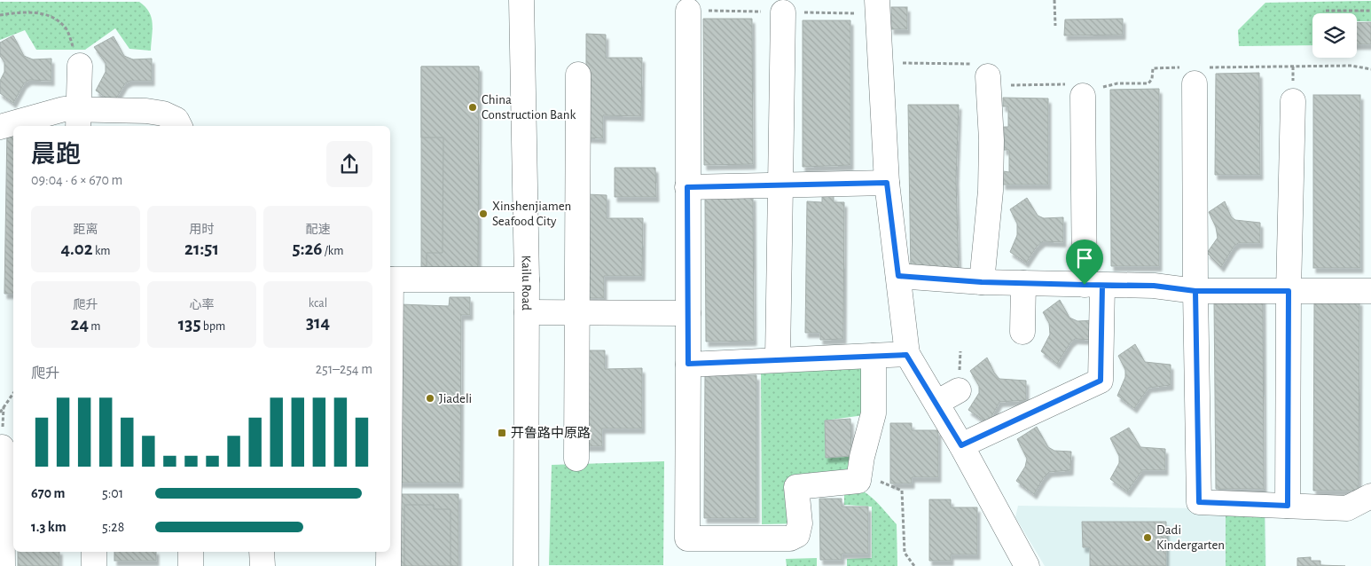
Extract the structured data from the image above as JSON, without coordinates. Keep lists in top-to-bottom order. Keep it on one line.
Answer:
{"streets":{"street":["Kailu Road"]},"places":{"other":["China Construction Bank","Xinshenjiamen Seafood City","Jiadeli","Dadi Kindergarten"],"transit":["开鲁路中原路"]},"page":{"heading":["晨跑","09:04 · 6 × 670 m"],"stats":[["距离","4.02 km"],["用时","21:51"],["配速","5:26 /km"],["爬升","24 m"],["心率","135 bpm"],["kcal","314"]],"chart":["爬升","251–254 m"],"list":[{"name":"670 m","note":"5:01"},{"name":"1.3 km","note":"5:28"}]}}
